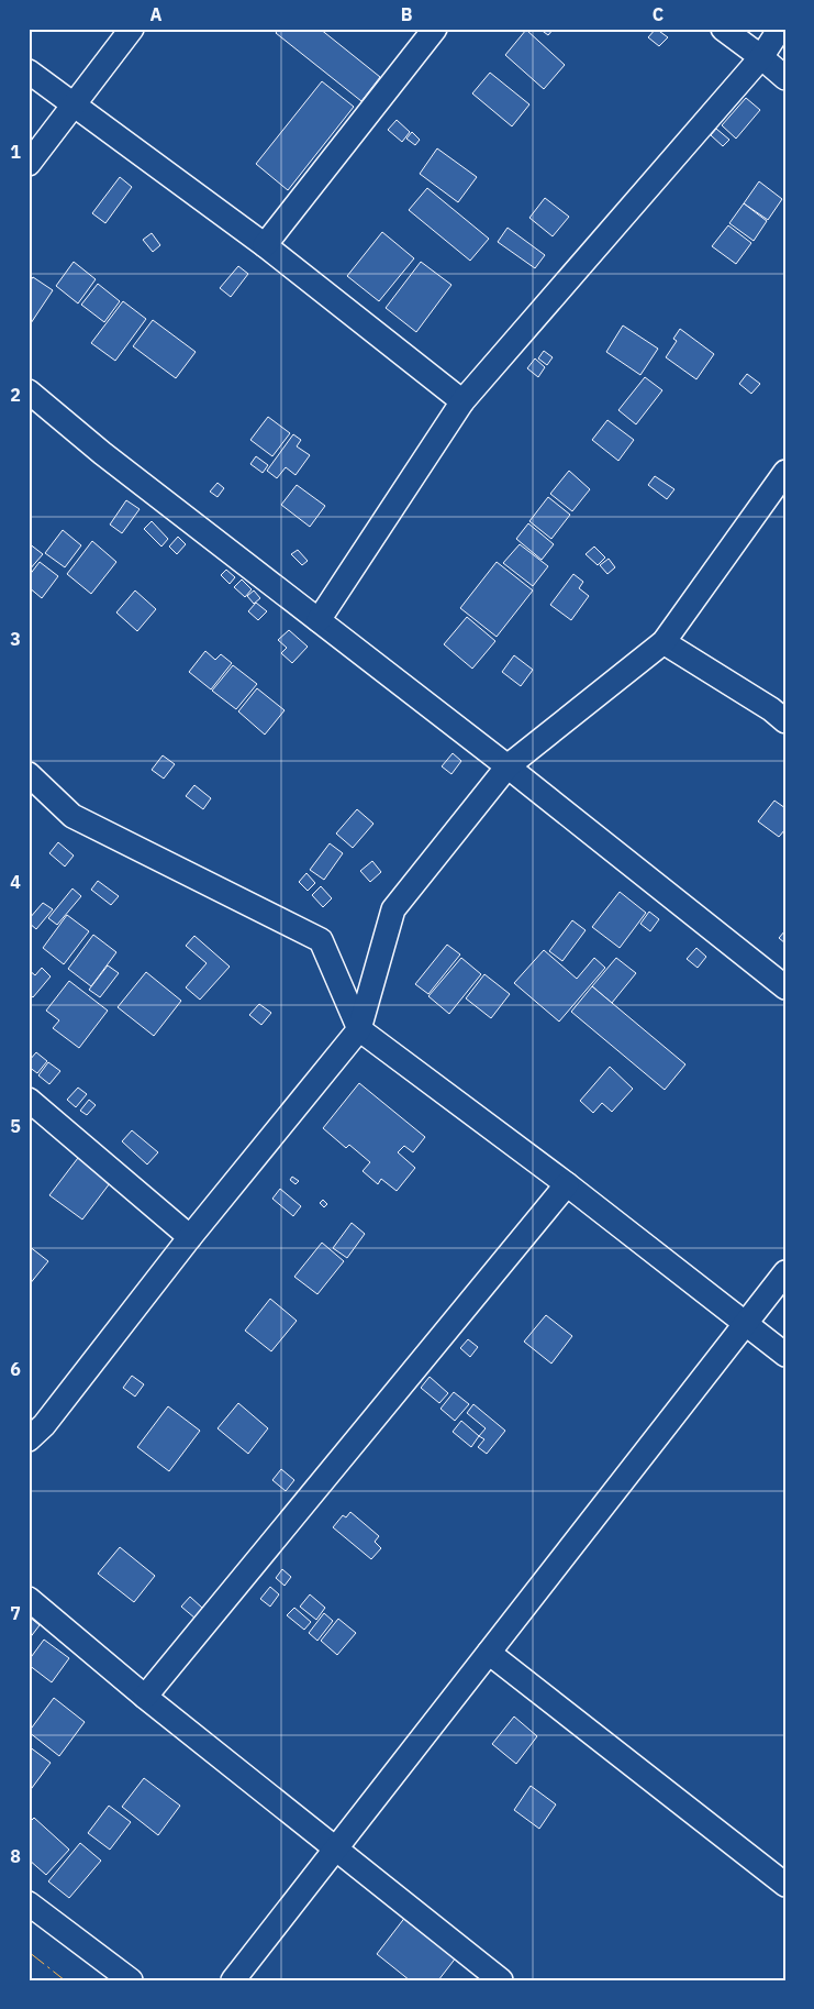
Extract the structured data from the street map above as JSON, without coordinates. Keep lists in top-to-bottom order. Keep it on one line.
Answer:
{"grid":{"columns":["A","B","C"],"rows":["1","2","3","4","5","6","7","8"]}}
